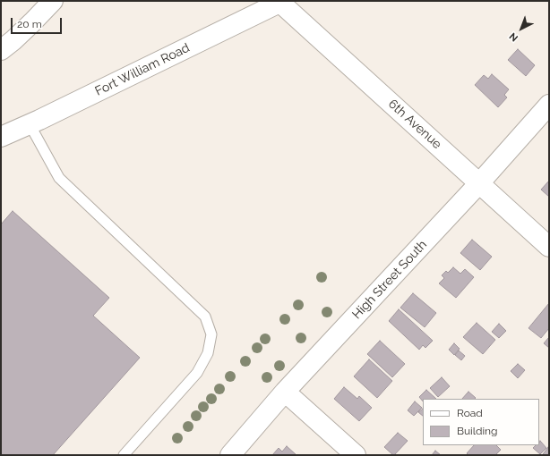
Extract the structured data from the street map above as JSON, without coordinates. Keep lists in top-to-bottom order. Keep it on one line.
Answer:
{"streets":{"street":["Fort William Road","6th Avenue","High Street South"]},"crossings":[["Fort William Road","6th Avenue"],["6th Avenue","High Street South"]],"legend":["Road","Building"],"scale_bar":"20 m","north":"bottom left"}
